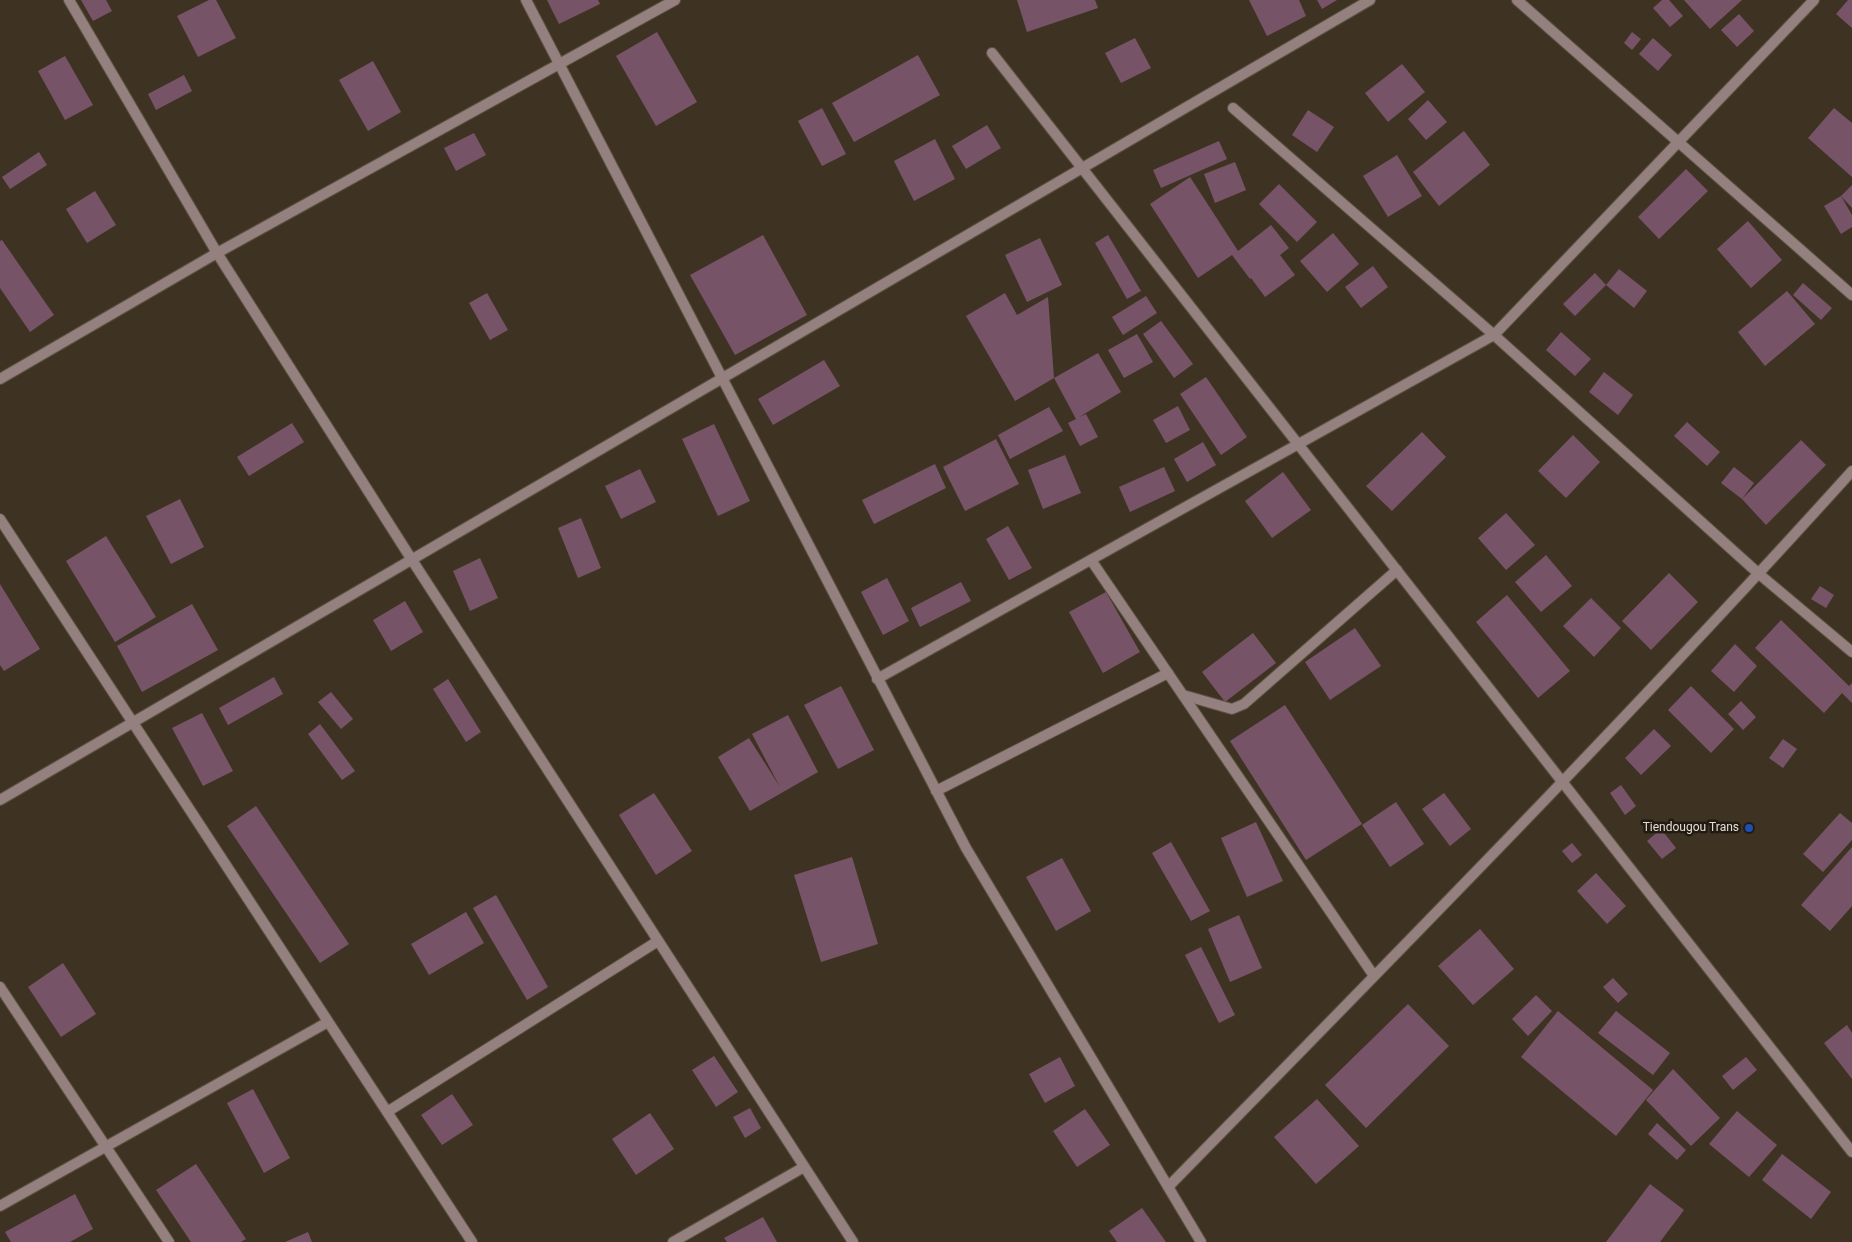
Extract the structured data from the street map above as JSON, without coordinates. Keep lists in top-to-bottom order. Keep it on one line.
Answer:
{"places":["Tiendougou Trans"]}
